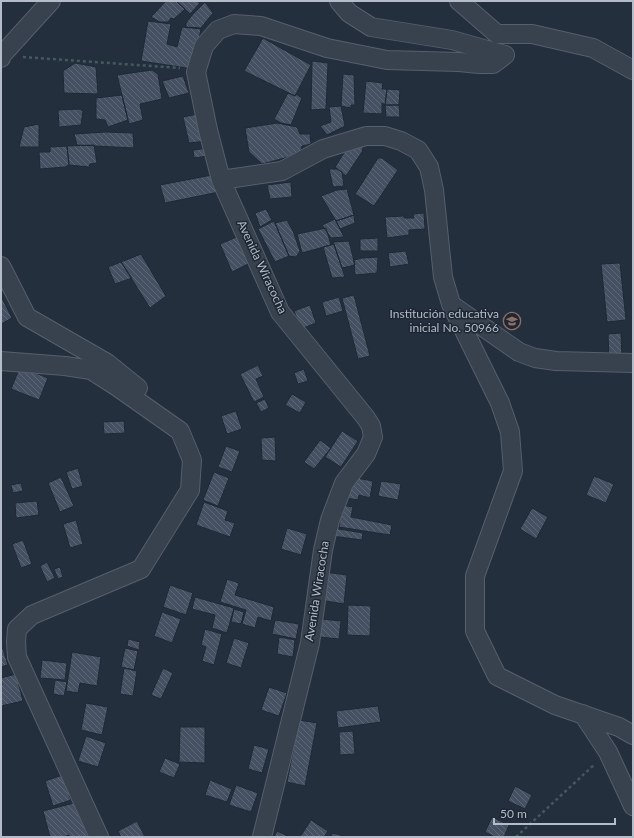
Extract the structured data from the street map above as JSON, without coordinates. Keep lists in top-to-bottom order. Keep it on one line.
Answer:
{"streets":{"street":["Avenida Wiracocha"]},"places":{"school or university":["Institución educativa inicial No. 50966"]},"scale_bar":"50 m"}
